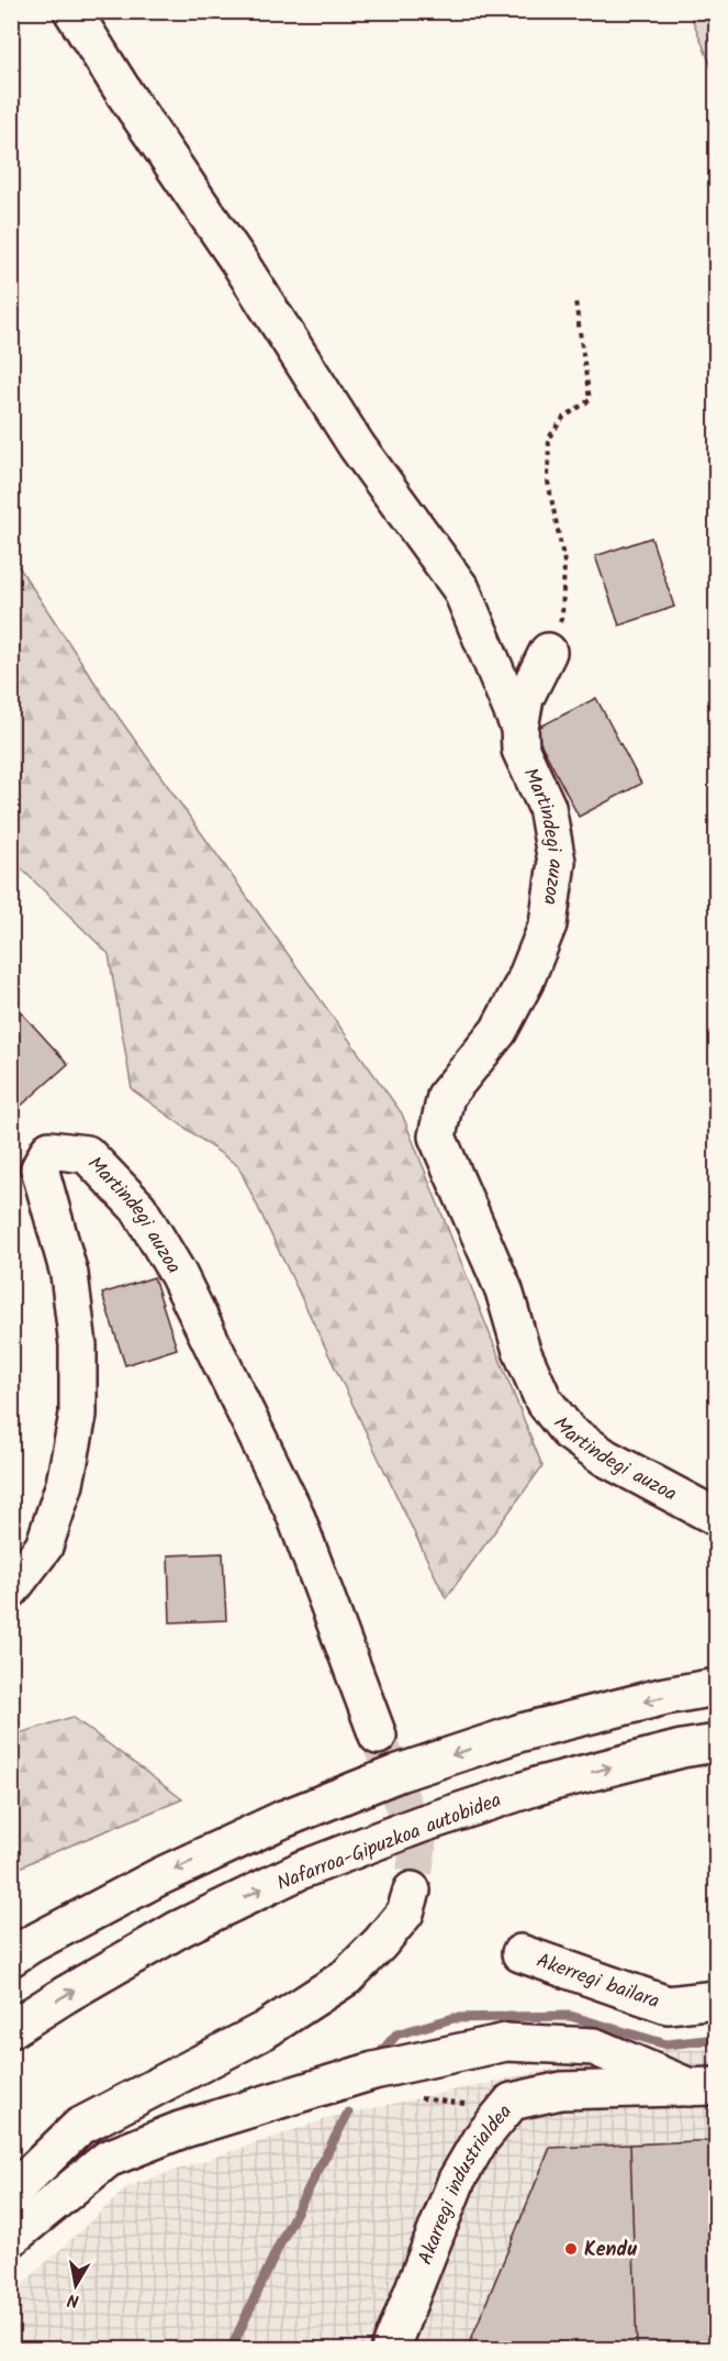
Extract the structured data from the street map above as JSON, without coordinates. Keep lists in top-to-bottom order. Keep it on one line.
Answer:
{"streets":{"main road":["Martindegi auzoa","Nafarroa-Gipuzkoa autobidea","Akerregi bailara","Akarregi industrialdea"]},"places":["Kendu"],"north":"bottom"}
